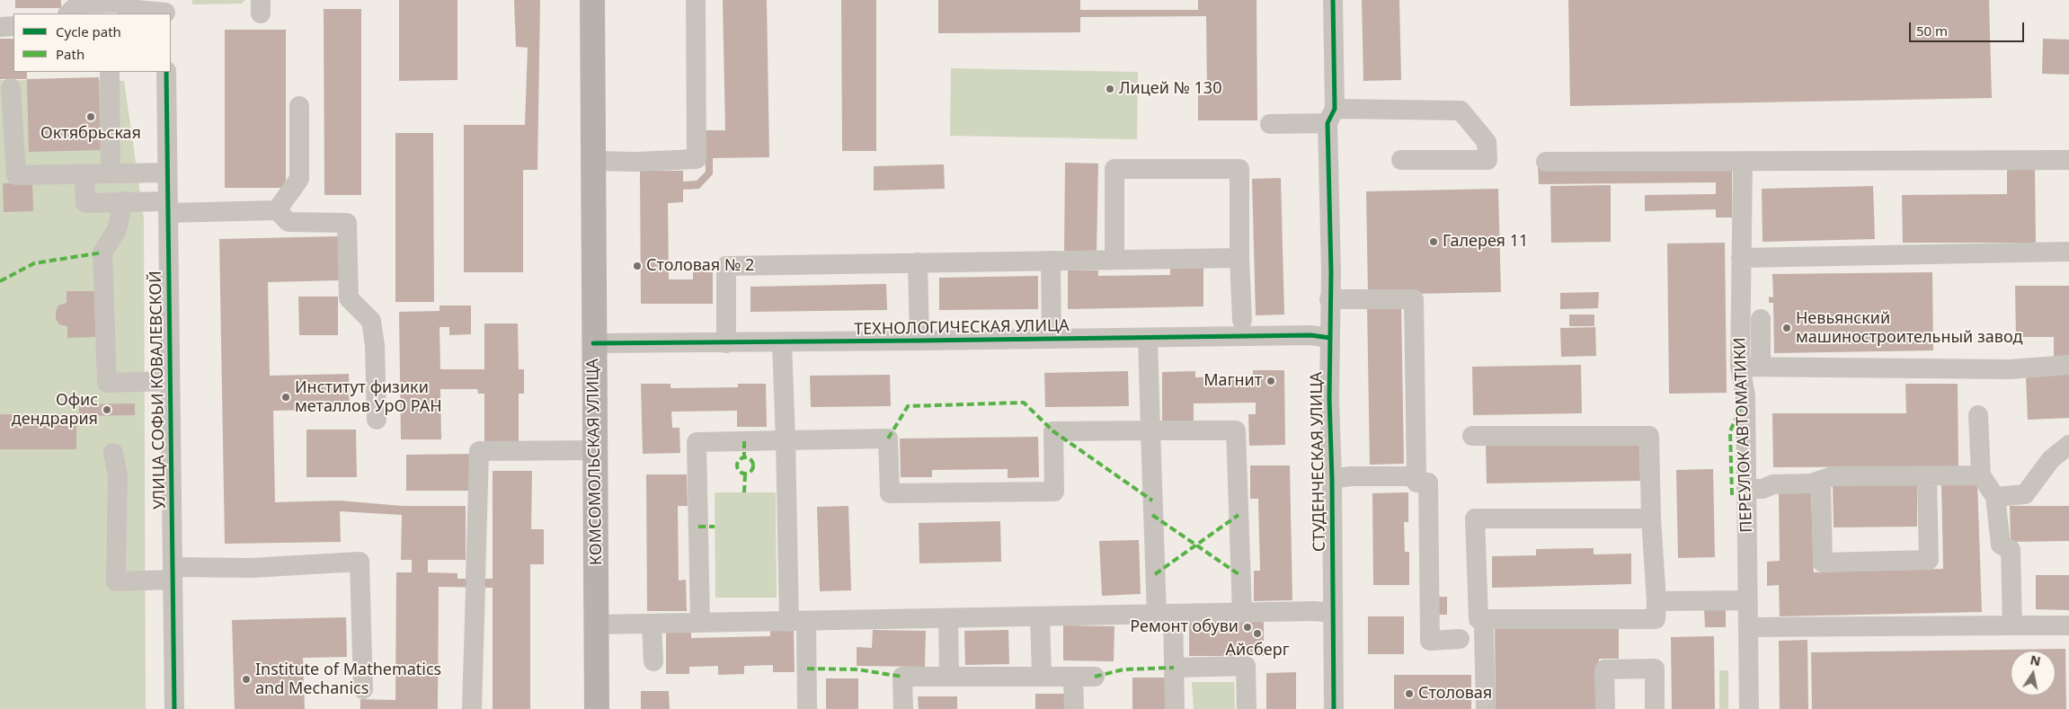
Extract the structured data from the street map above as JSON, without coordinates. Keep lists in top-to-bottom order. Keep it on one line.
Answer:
{"streets":{"main road":["КОМСОМОЛЬСКАЯ УЛИЦА"],"street":["ТЕХНОЛОГИЧЕСКАЯ УЛИЦА","УЛИЦА СОФЬИ КОВАЛЕВСКОЙ","ПЕРЕУЛОК АВТОМАТИКИ","СТУДЕНЧЕСКАЯ УЛИЦА"]},"crossings":[["ТЕХНОЛОГИЧЕСКАЯ УЛИЦА","КОМСОМОЛЬСКАЯ УЛИЦА"],["ТЕХНОЛОГИЧЕСКАЯ УЛИЦА","СТУДЕНЧЕСКАЯ УЛИЦА"]],"places":["Лицей № 130","Октябрьская","Галерея 11","Столовая № 2","Невьянский машиностроительный завод","Магнит","Институт физики металлов УрО РАН","Офис дендрария","Ремонт обуви","Айсберг","Institute of Mathematics and Mechanics","Столовая"],"legend":["Cycle path","Path"],"scale_bar":"50 m","north":"top"}
